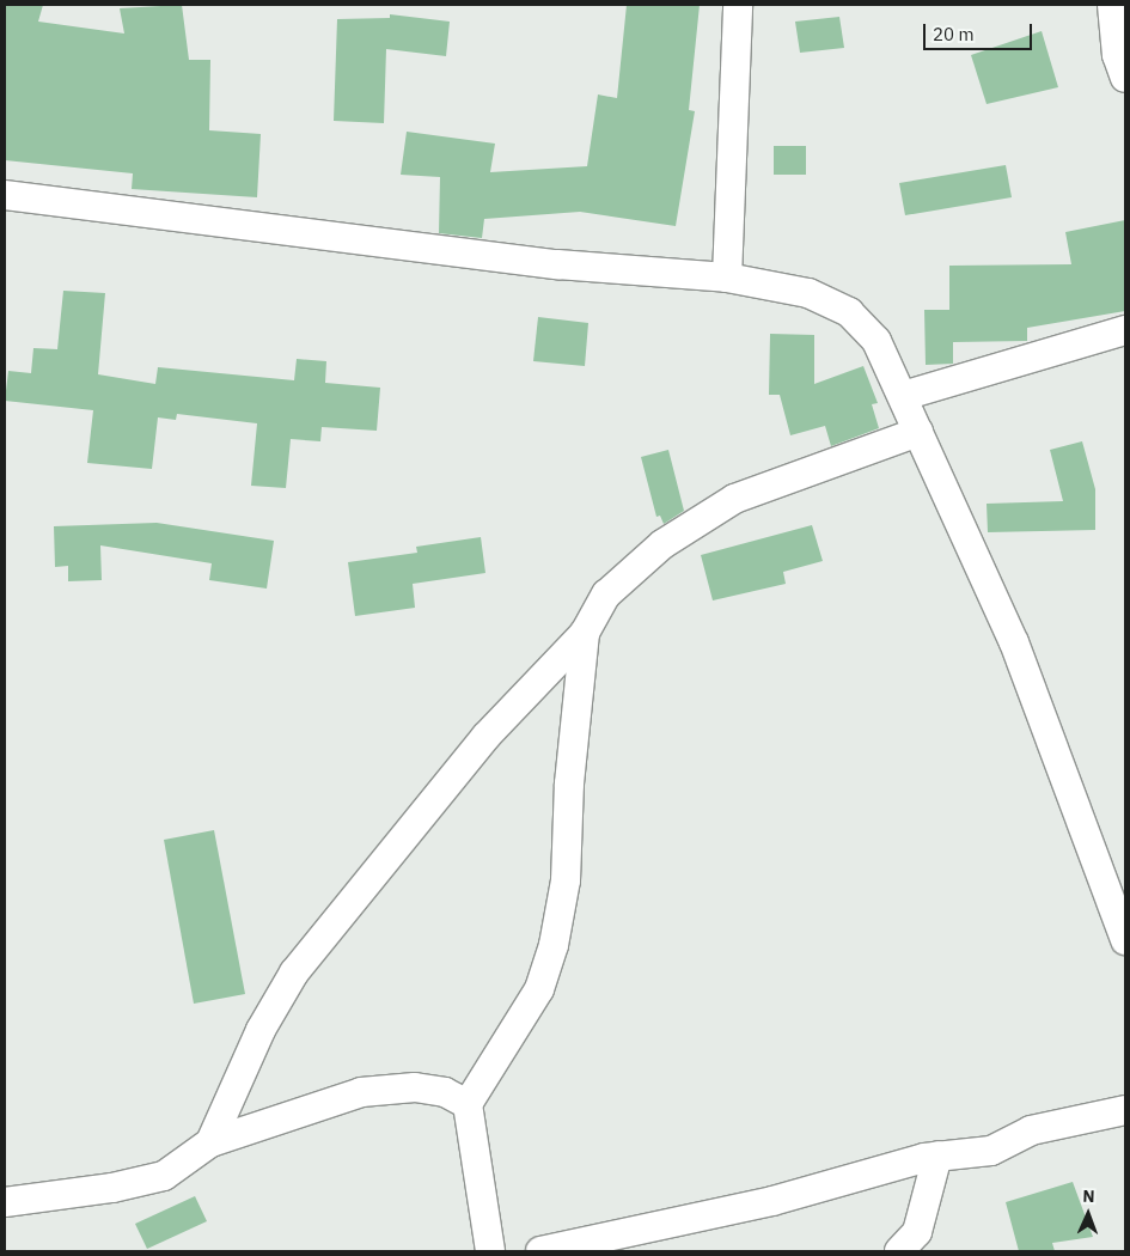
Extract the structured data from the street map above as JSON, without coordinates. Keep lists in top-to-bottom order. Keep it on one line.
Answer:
{"scale_bar":"20 m","north":"top"}
